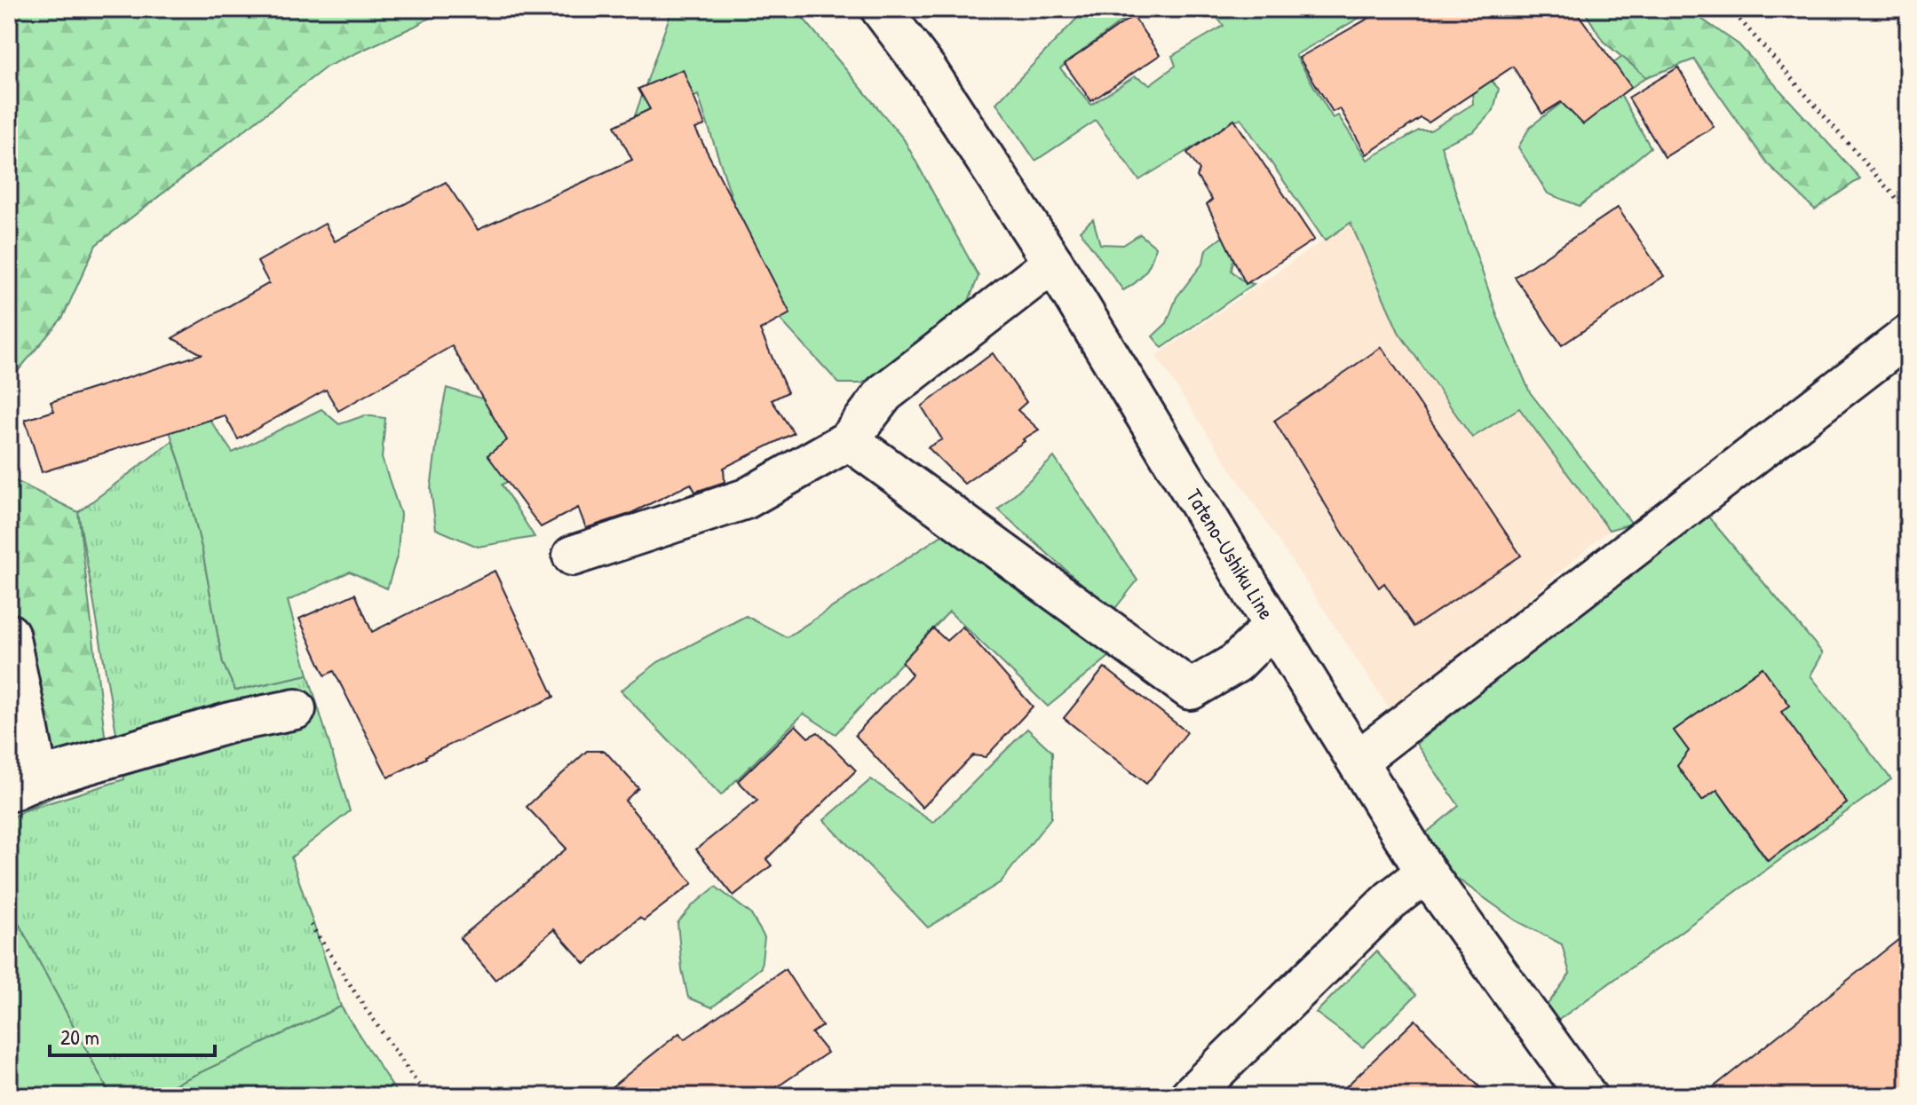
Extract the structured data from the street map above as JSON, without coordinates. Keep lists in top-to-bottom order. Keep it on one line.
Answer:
{"streets":{"street":["Tateno-Ushiku Line"]},"scale_bar":"20 m"}
